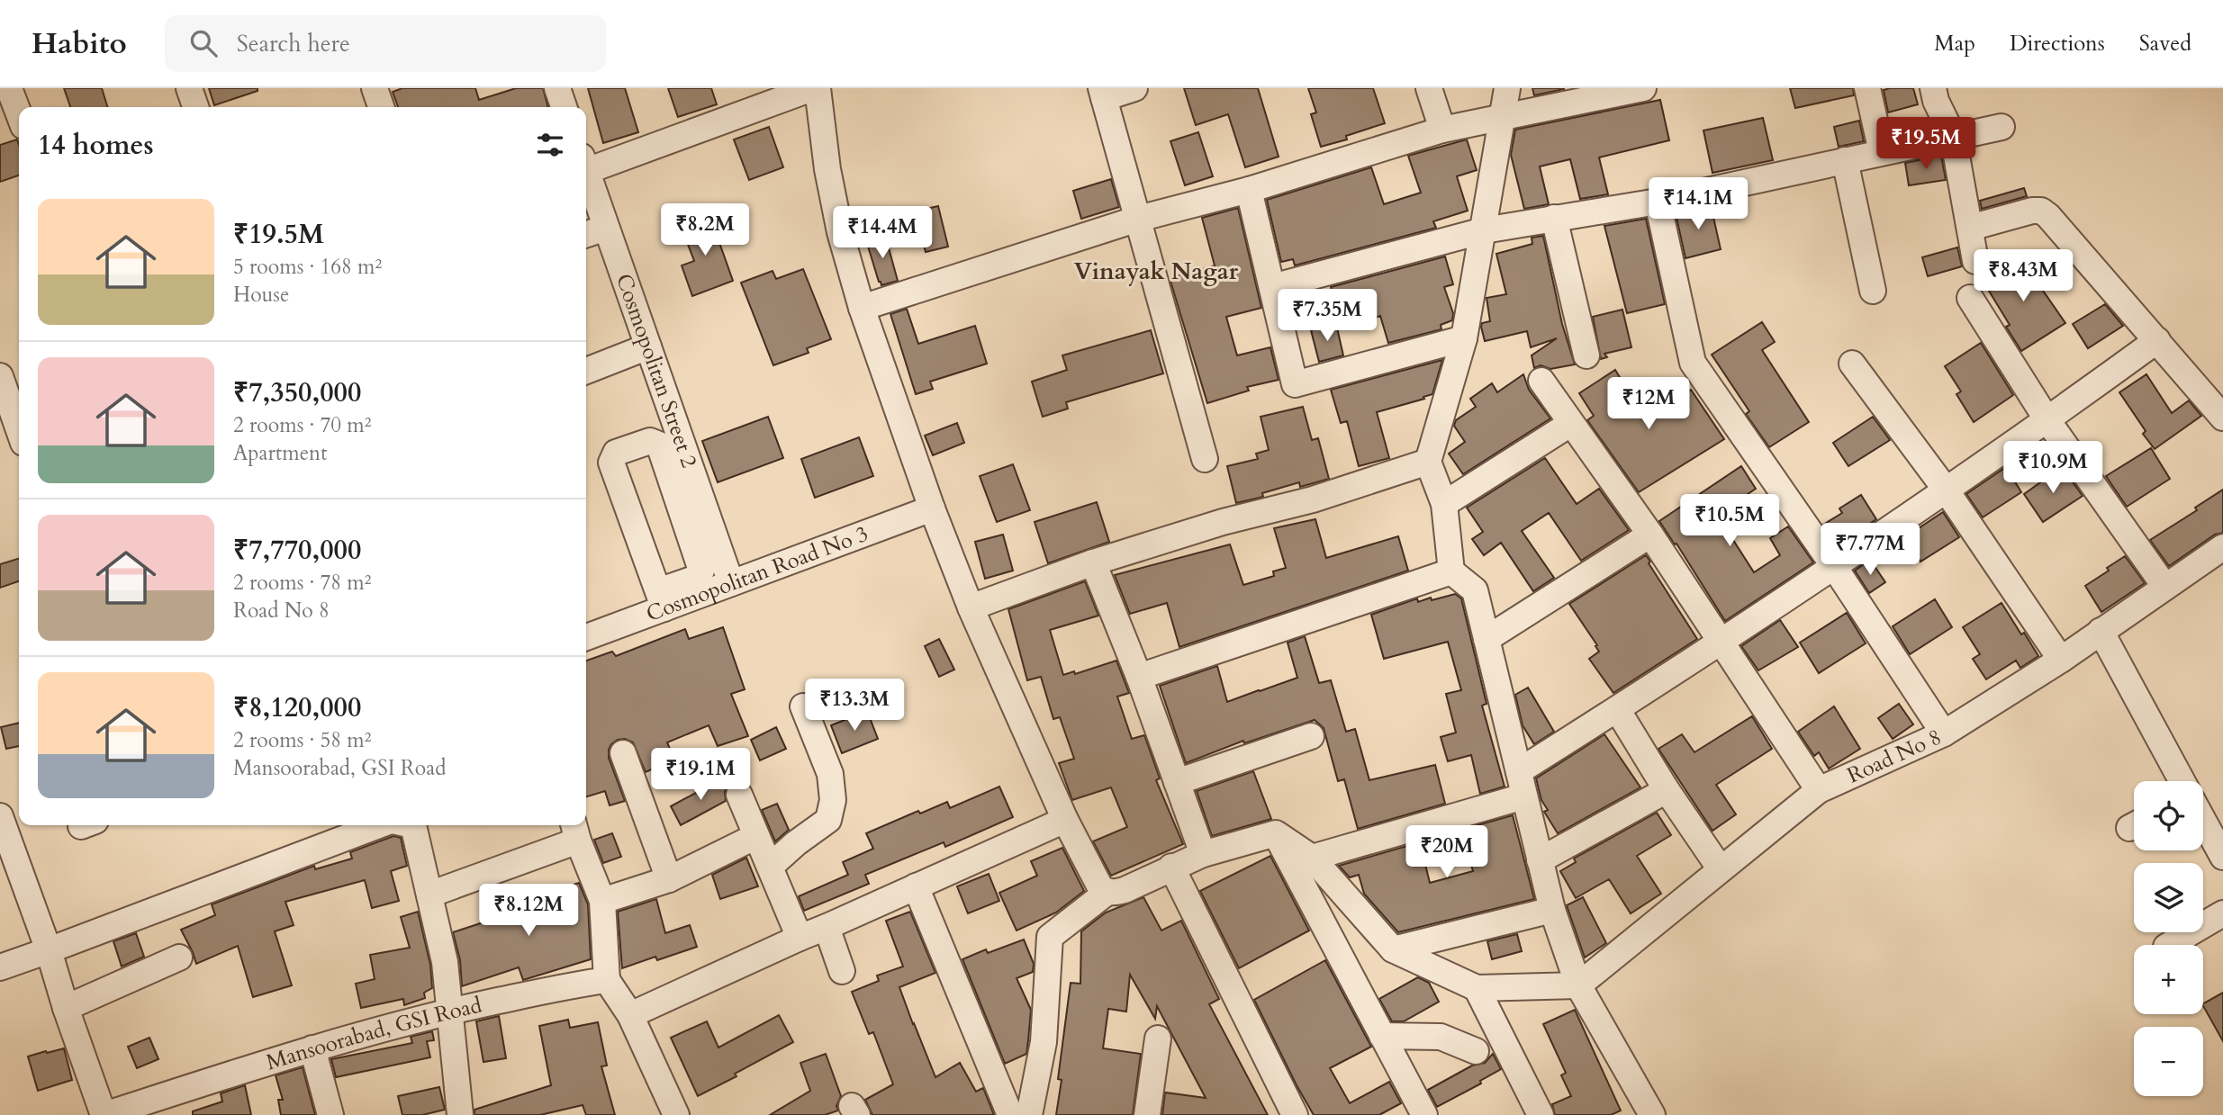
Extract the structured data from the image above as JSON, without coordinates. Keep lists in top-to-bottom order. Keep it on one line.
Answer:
{"streets":{"street":["Cosmopolitan Street 2","Cosmopolitan Road No 3","Road No 8","Mansoorabad, GSI Road"]},"crossings":[["Cosmopolitan Street 2","Cosmopolitan Road No 3"]],"districts":["Vinayak Nagar"],"page":{"header":"Habito","search":"Search here","nav":["Map","Directions","Saved"],"heading":"14 homes","price":["₹19.5M","₹14.1M","₹8.2M","₹14.4M","₹8.43M","₹7.35M","₹12M","₹10.9M","₹10.5M","₹7.77M","₹13.3M","₹19.1M","₹20M","₹8.12M"],"list":[{"name":"₹19.5M","note":"5 rooms · 168 m² · House"},{"name":"₹7,350,000","note":"2 rooms · 70 m² · Apartment"},{"name":"₹7,770,000","note":"2 rooms · 78 m² · Road No 8"},{"name":"₹8,120,000","note":"2 rooms · 58 m² · Mansoorabad, GSI Road"}],"map_buttons":["+","−"]}}
